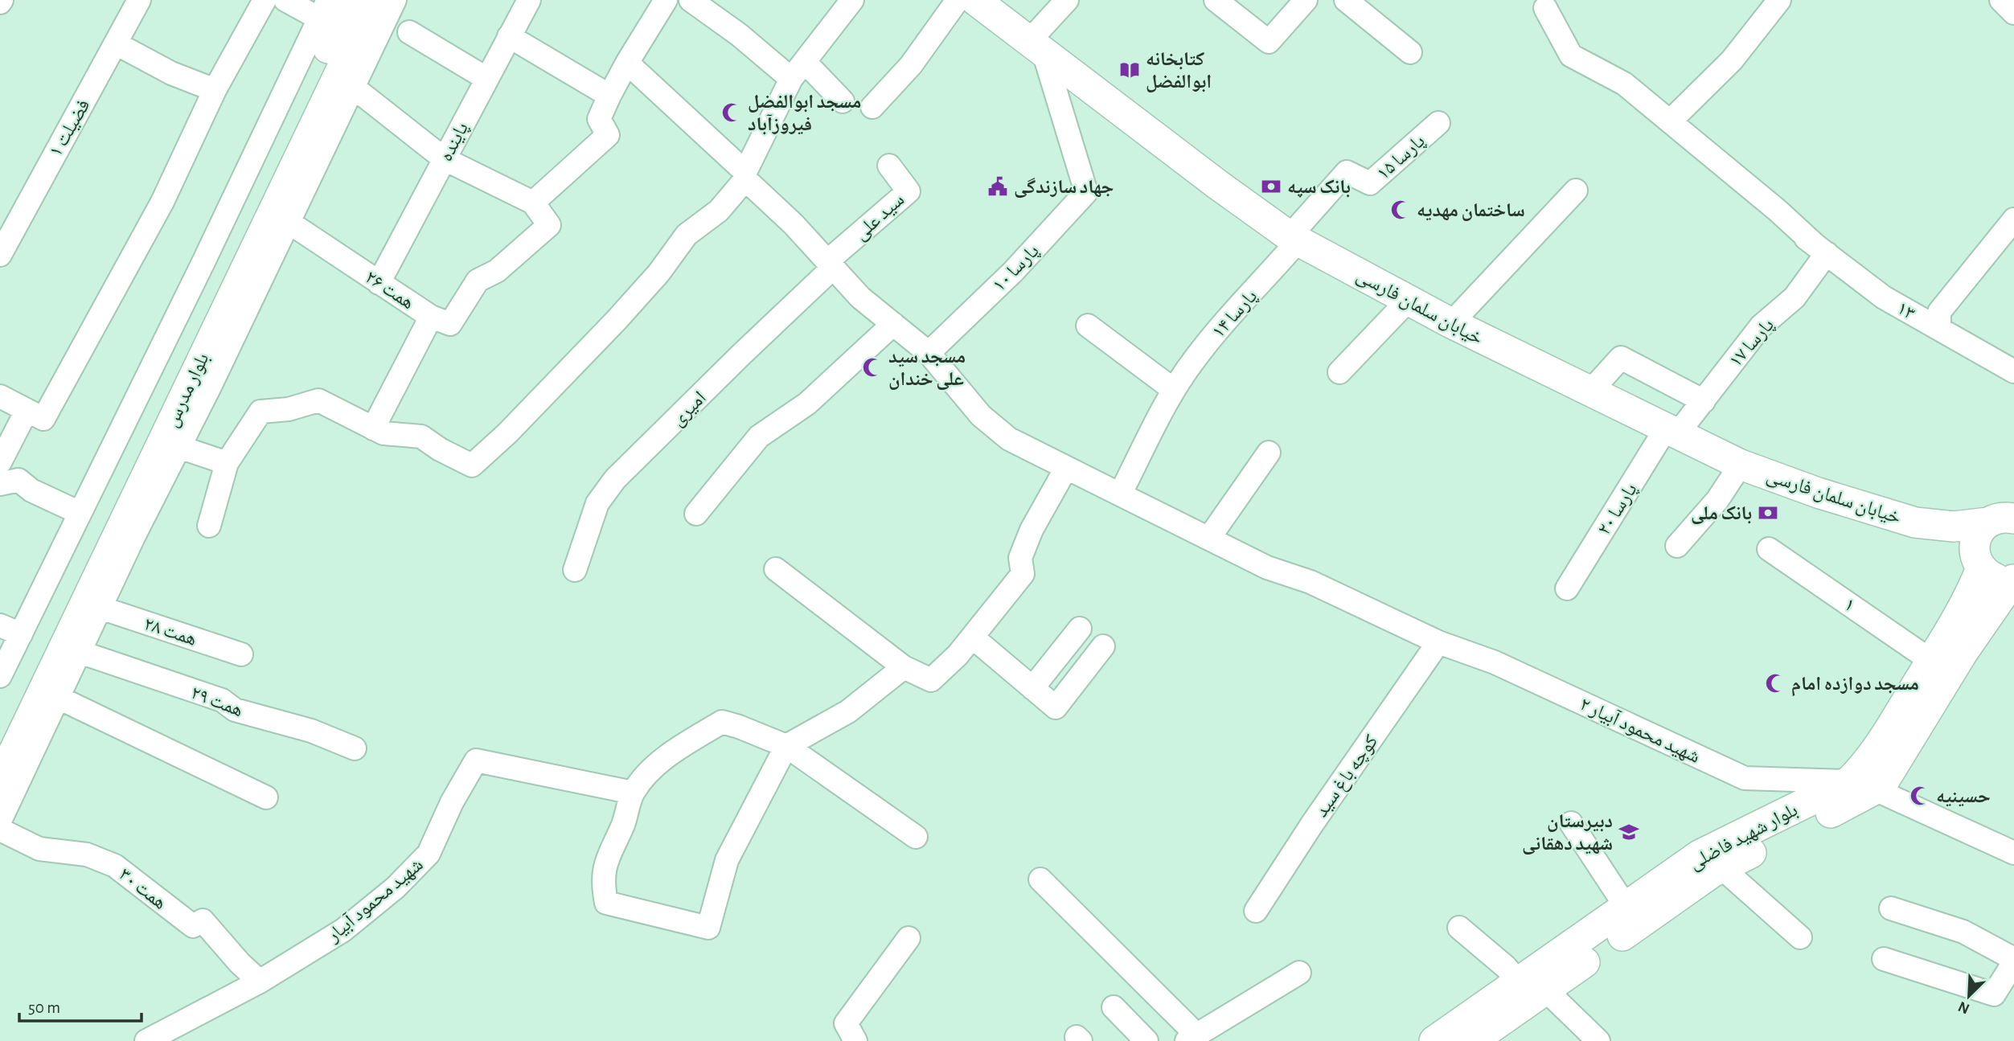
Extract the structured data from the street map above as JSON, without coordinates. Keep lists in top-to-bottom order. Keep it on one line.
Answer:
{"streets":{"main road":["خیابان سلمان فارسی","بلوار مدرس","بلوار شهید فاضلی"],"street":["فضیلت ۱","پاینده","پارسا ۱۵","سید علی","پارسا ۱۰","همت ۲۶","۱۳","پارسا ۱۴","پارسا ۱۷","امیری","پارسا ۲۰","۱","همت ۲۸","همت ۲۹","شهید محمود آبیار ۲","کوچه باغ سید","همت ۳۰","شهید محمود آبیار"]},"crossings":[["پاینده","همت ۲۶"],["پارسا ۱۵","خیابان سلمان فارسی"],["پارسا ۱۵","پارسا ۱۴"],["سید علی","امیری"],["پارسا ۱۰","خیابان سلمان فارسی"],["پارسا ۱۰","شهید محمود آبیار ۲"],["خیابان سلمان فارسی","پارسا ۱۴"],["خیابان سلمان فارسی","پارسا ۱۷"],["خیابان سلمان فارسی","پارسا ۲۰"],["خیابان سلمان فارسی","بلوار شهید فاضلی"],["۱۳","پارسا ۱۷"],["پارسا ۱۴","شهید محمود آبیار ۲"],["پارسا ۱۷","پارسا ۲۰"],["۱","بلوار شهید فاضلی"],["شهید محمود آبیار ۲","کوچه باغ سید"],["شهید محمود آبیار ۲","بلوار شهید فاضلی"],["همت ۳۰","شهید محمود آبیار"]],"places":{"library":["کتابخانه ابوالفضل"],"mosque":["مسجد ابوالفضل فیروزآباد","ساختمان مهدیه","مسجد سید علی خندان","مسجد دوازده امام","حسینیه"],"public building":["جهاد سازندگی"],"bank":["بانک سپه","بانک ملی"],"school or university":["دبیرستان شهید دهقانی"]},"scale_bar":"50 m","north":"bottom left"}
